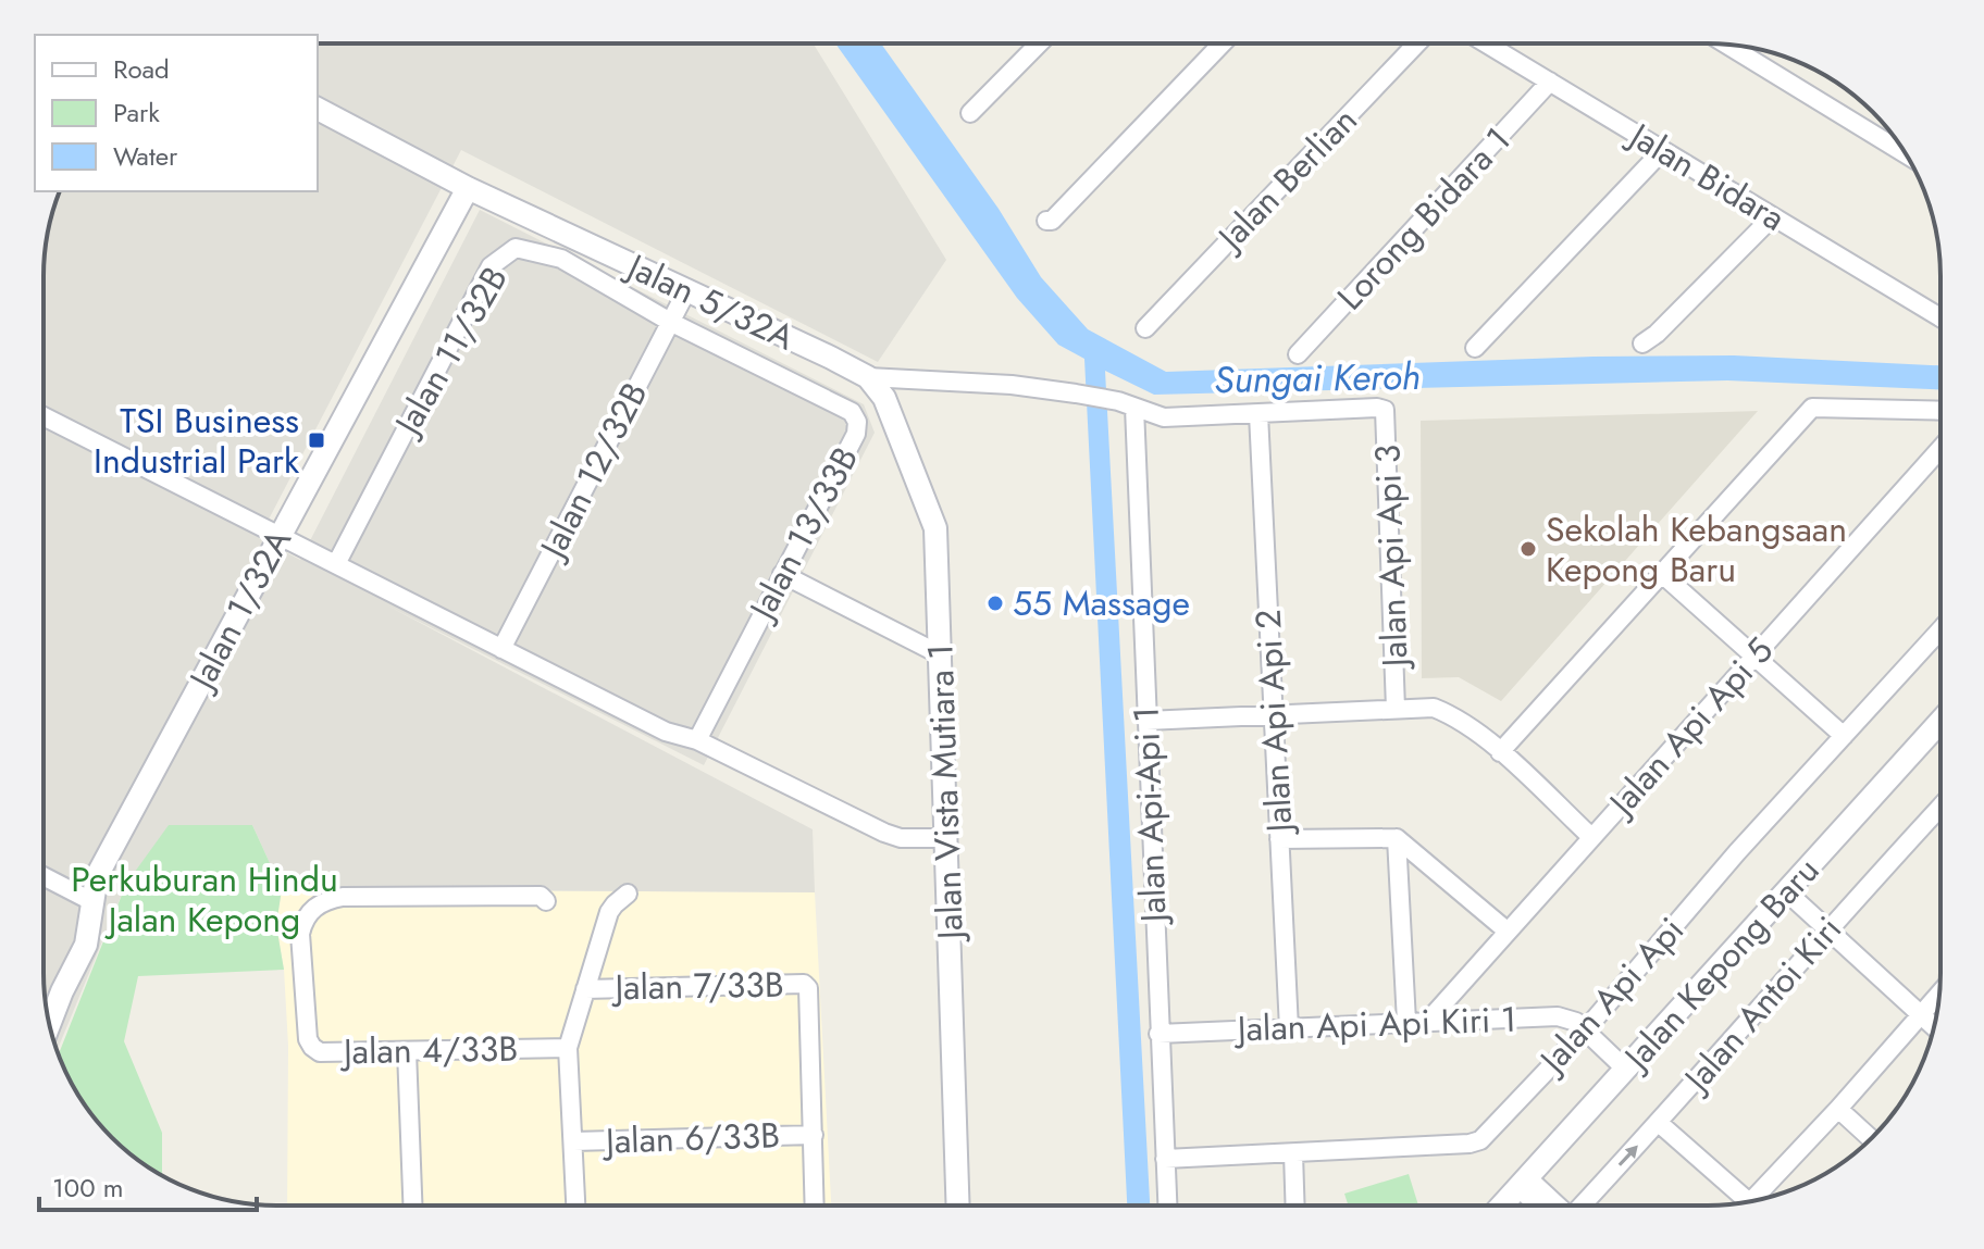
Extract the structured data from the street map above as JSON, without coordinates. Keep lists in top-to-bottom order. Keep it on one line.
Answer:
{"streets":{"street":["Jalan Bidara","Jalan Berlian","Lorong Bidara 1","Jalan 5/32A","Jalan 11/32B","Jalan 12/32B","Jalan 13/33B","Jalan Api Api 3","Jalan 1/32A","Jalan Api Api 2","Jalan Api Api 5","Jalan Vista Mutiara 1","Jalan Api-Api 1","Jalan Kepong Baru","Jalan 7/33B","Jalan Api Api","Jalan Antoi Kiri","Jalan Api Api Kiri 1","Jalan 4/33B","Jalan 6/33B"]},"crossings":[["Jalan Bidara","Lorong Bidara 1"],["Jalan 5/32A","Jalan 12/32B"],["Jalan 5/32A","Jalan Api Api 3"],["Jalan 5/32A","Jalan 1/32A"],["Jalan 5/32A","Jalan Api Api 2"],["Jalan 5/32A","Jalan Vista Mutiara 1"],["Jalan 5/32A","Jalan Api-Api 1"],["Jalan 11/32B","Jalan 12/32B"],["Jalan 11/32B","Jalan 13/33B"],["Jalan 12/32B","Jalan 13/33B"],["Jalan Api Api 2","Jalan Api Api Kiri 1"],["Jalan Api Api 5","Jalan Api Api Kiri 1"],["Jalan Api-Api 1","Jalan Api Api"],["Jalan Api-Api 1","Jalan Api Api Kiri 1"],["Jalan Kepong Baru","Jalan Api Api Kiri 1"],["Jalan 7/33B","Jalan 6/33B"],["Jalan Api Api","Jalan Api Api Kiri 1"]],"water":["Sungai Keroh"],"parks":["Perkuburan Hindu Jalan Kepong"],"places":{"transit":["TSI Business Industrial Park"],"other":["Sekolah Kebangsaan Kepong Baru","55 Massage"]},"legend":["Road","Park","Water"],"scale_bar":"100 m"}
